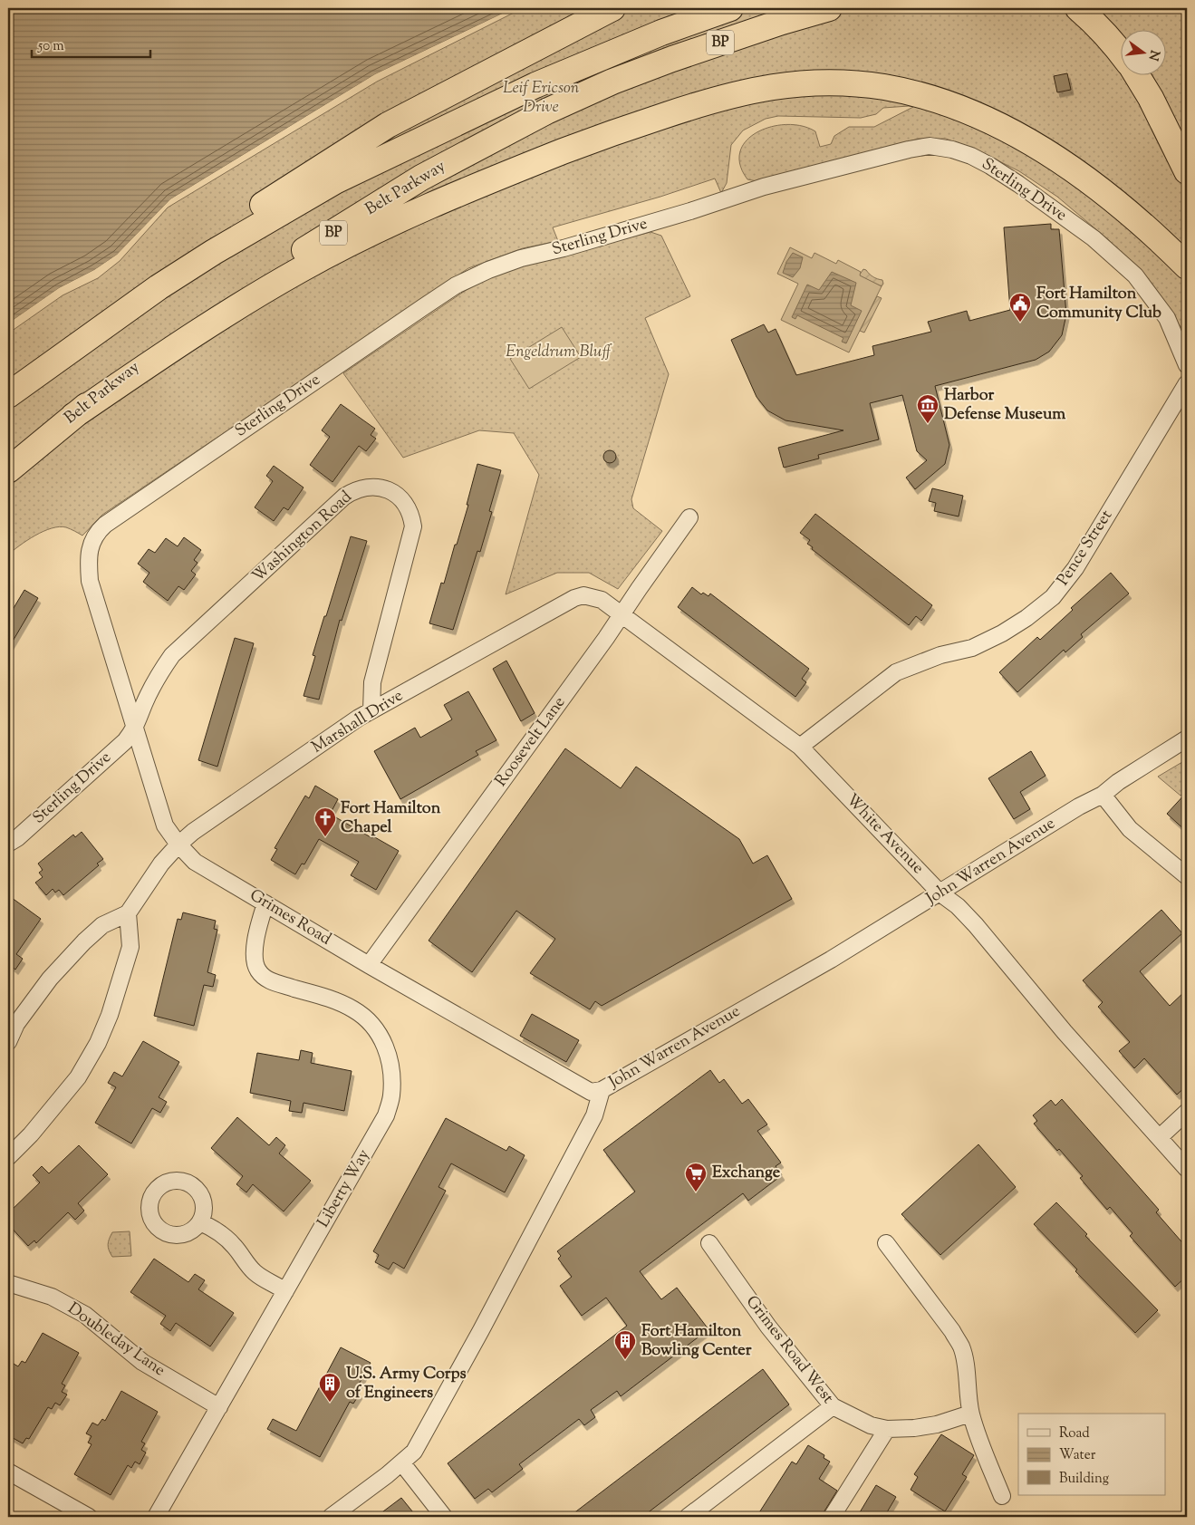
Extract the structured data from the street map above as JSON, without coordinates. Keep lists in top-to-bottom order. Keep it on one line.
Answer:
{"streets":{"highway":["BP","Belt Parkway"],"street":["Sterling Drive","Washington Road","Pence Street","Marshall Drive","Roosevelt Lane","White Avenue","John Warren Avenue","Grimes Road","Liberty Way","Doubleday Lane","Grimes Road West"]},"crossings":[["Sterling Drive","Washington Road"],["Sterling Drive","Grimes Road"],["Washington Road","Marshall Drive"],["Washington Road","Grimes Road"],["Pence Street","White Avenue"],["Marshall Drive","Roosevelt Lane"],["Marshall Drive","White Avenue"],["Marshall Drive","Grimes Road"],["Roosevelt Lane","White Avenue"],["Roosevelt Lane","Grimes Road"],["White Avenue","John Warren Avenue"],["John Warren Avenue","Grimes Road"],["Grimes Road","Liberty Way"],["Liberty Way","Doubleday Lane"]],"parks":["Leif Ericson Drive","Engeldrum Bluff"],"places":{"public building":["Fort Hamilton Community Club"],"museum":["Harbor Defense Museum"],"church":["Fort Hamilton Chapel"],"supermarket":["Exchange"],"building":["Fort Hamilton Bowling Center","U.S. Army Corps of Engineers"]},"legend":["Road","Water","Building"],"scale_bar":"50 m","north":"right"}
